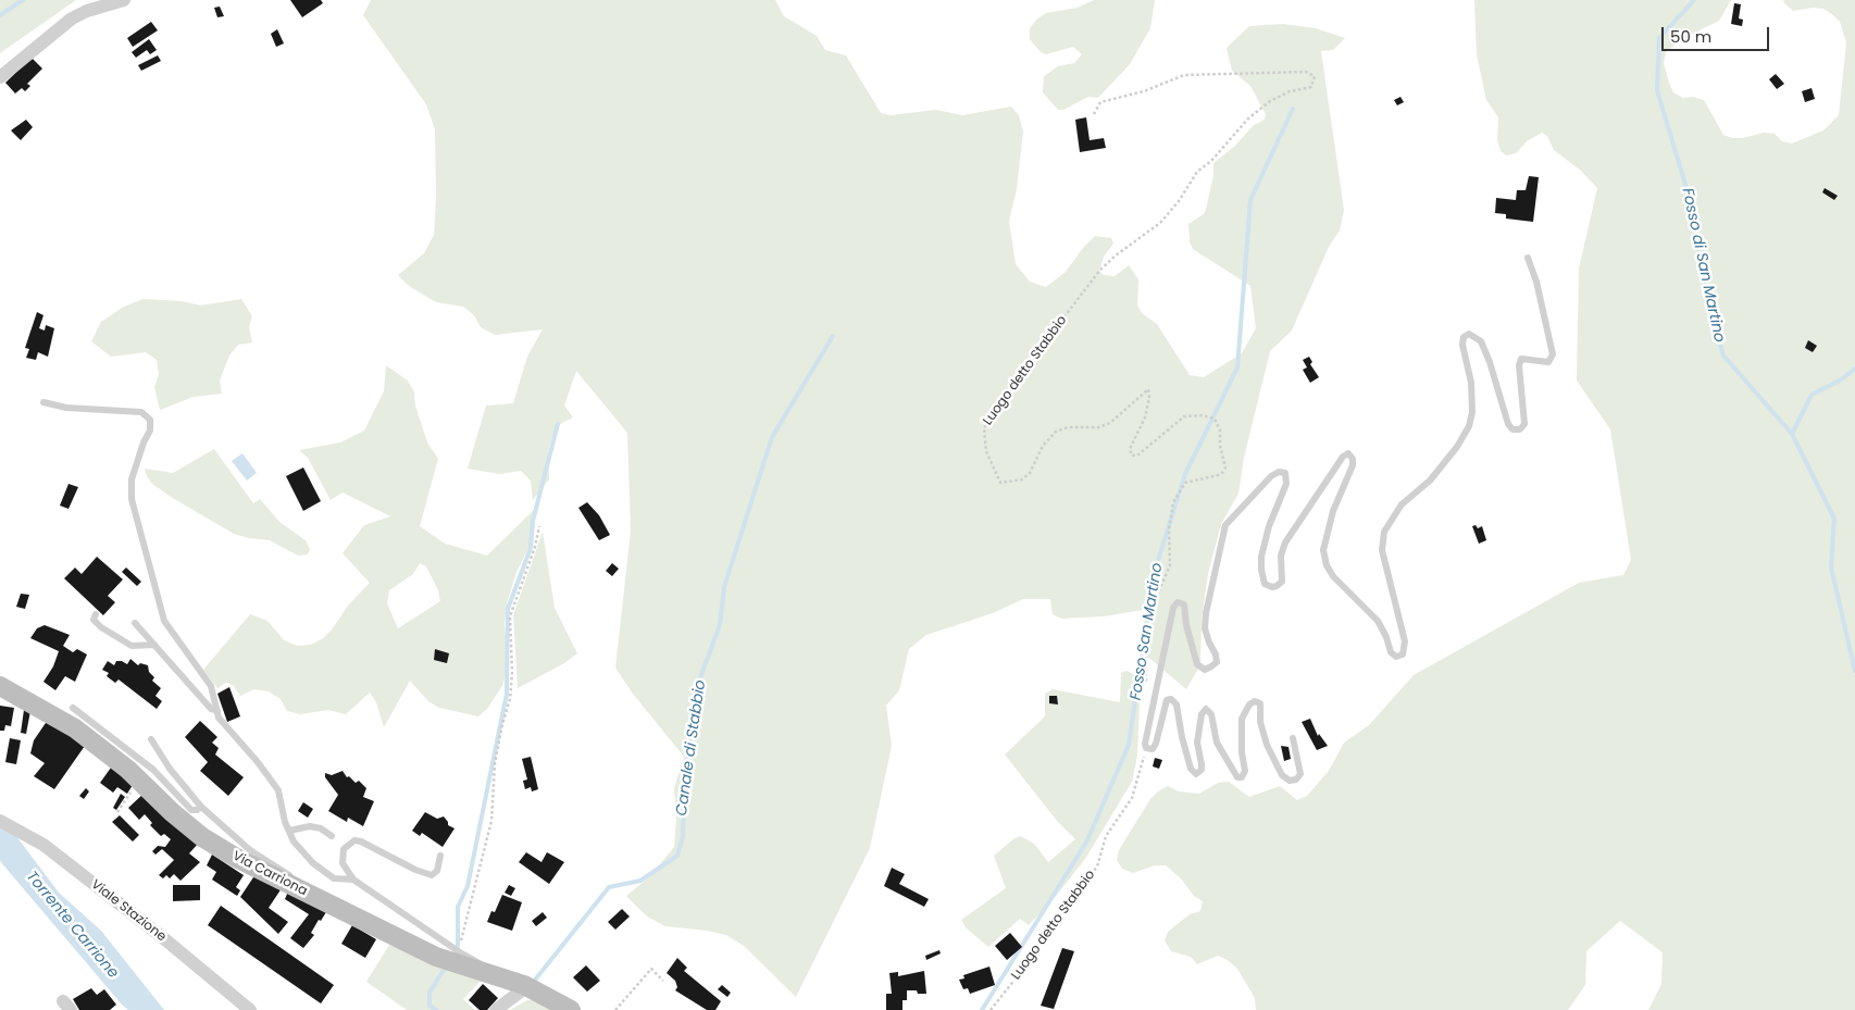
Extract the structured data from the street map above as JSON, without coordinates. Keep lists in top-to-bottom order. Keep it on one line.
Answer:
{"streets":{"main road":["Via Carriona"],"street":["Viale Stazione"],"path":["Luogo detto Stabbio"]},"water":["Fosso di San Martino","Fosso San Martino","Canale di Stabbio","Torrente Carrione"],"scale_bar":"50 m"}
